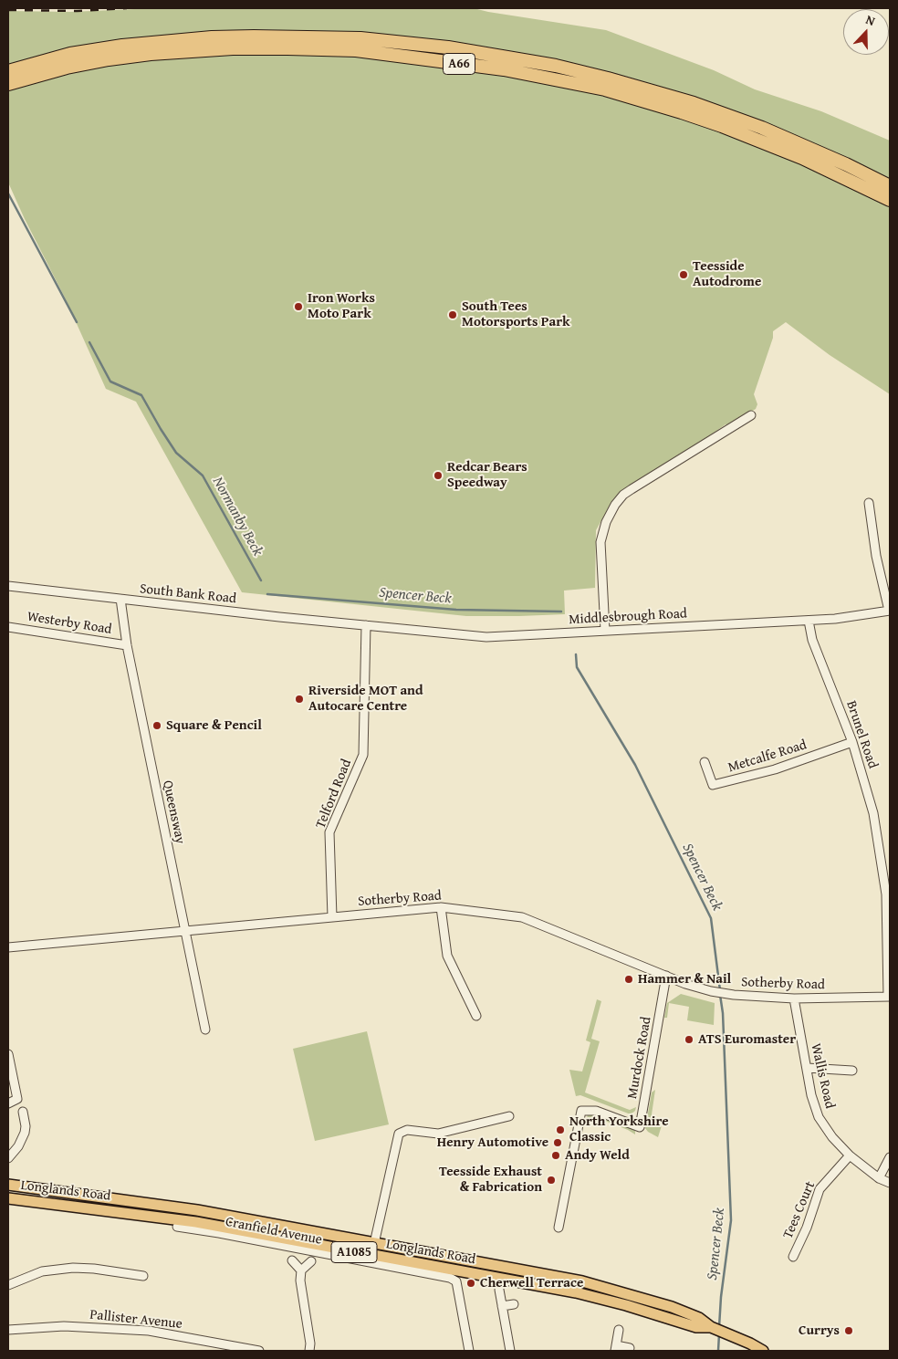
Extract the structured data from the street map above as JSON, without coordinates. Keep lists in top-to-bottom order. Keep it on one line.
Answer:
{"streets":{"highway":["A66"],"main road":["Longlands Road","A1085"],"street":["South Bank Road","Middlesbrough Road","Westerby Road","Brunel Road","Metcalfe Road","Telford Road","Queensway","Sotherby Road","Murdock Road","Wallis Road","Tees Court","Cranfield Avenue","Pallister Avenue"]},"crossings":[["South Bank Road","Middlesbrough Road"],["South Bank Road","Telford Road"],["South Bank Road","Queensway"],["Middlesbrough Road","Brunel Road"],["Middlesbrough Road","Telford Road"],["Westerby Road","Queensway"],["Brunel Road","Metcalfe Road"],["Brunel Road","Sotherby Road"],["Telford Road","Sotherby Road"],["Queensway","Sotherby Road"],["Sotherby Road","Murdock Road"],["Sotherby Road","Wallis Road"],["Wallis Road","Tees Court"],["Longlands Road","A1085"]],"water":["Normanby Beck","Spencer Beck"],"places":["Teesside Autodrome","Iron Works Moto Park","South Tees Motorsports Park","Redcar Bears Speedway","Riverside MOT and Autocare Centre","Square & Pencil","Hammer & Nail","ATS Euromaster","North Yorkshire Classic","Henry Automotive","Andy Weld","Teesside Exhaust & Fabrication","Cherwell Terrace","Currys"],"north":"top"}
